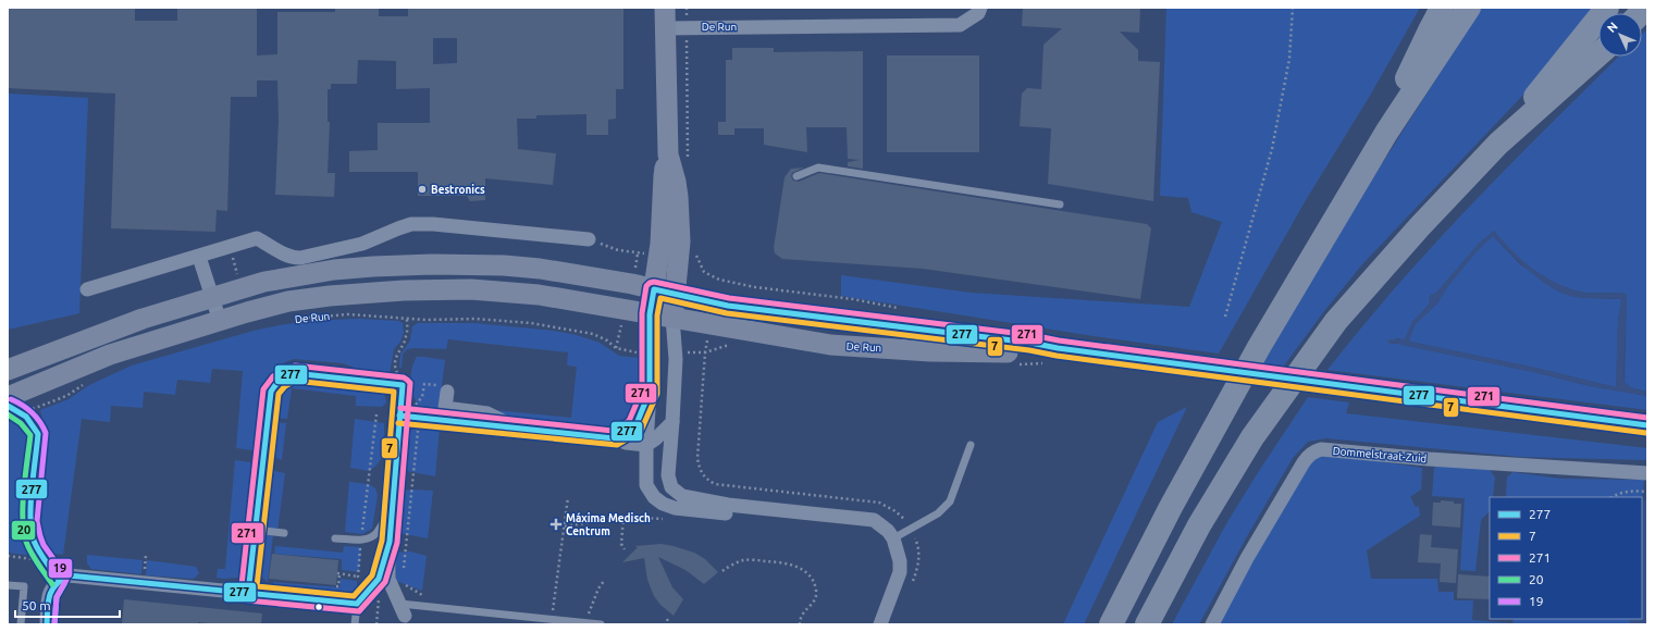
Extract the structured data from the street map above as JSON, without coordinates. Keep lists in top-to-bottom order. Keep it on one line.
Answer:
{"streets":{"main road":["De Run"],"street":["Dommelstraat-Zuid"]},"places":{"other":["Bestronics"],"health":["Máxima Medisch Centrum"]},"lines":["transit line 271","transit line 277","transit line 7","transit line 19","transit line 20"],"legend":["277","7","271","20","19"],"scale_bar":"50 m","north":"top left"}
